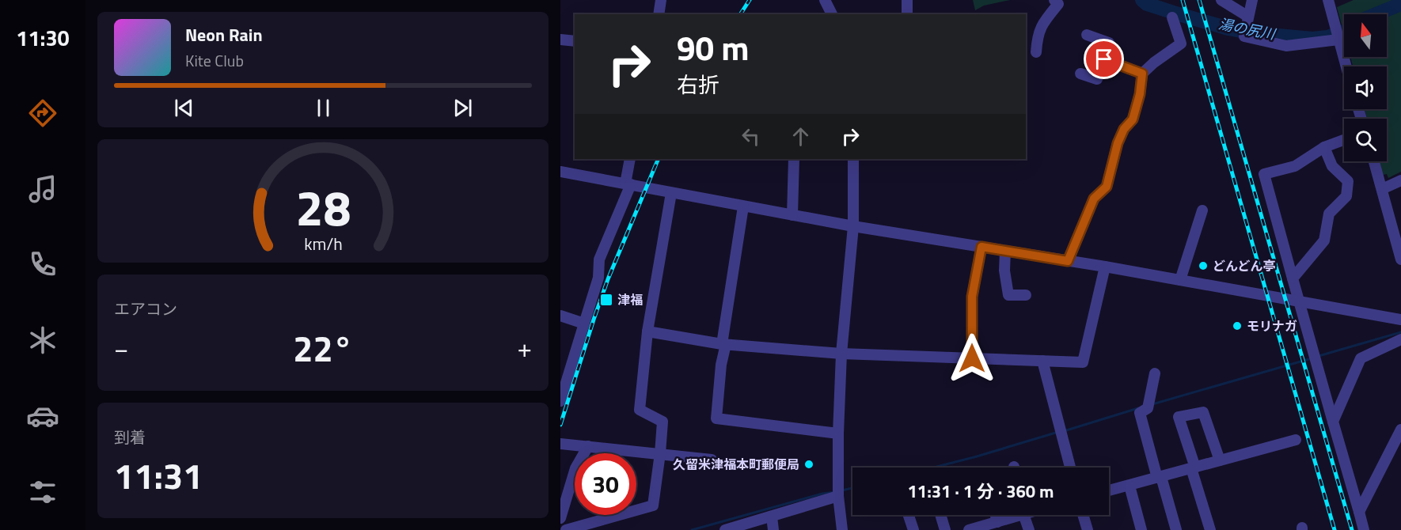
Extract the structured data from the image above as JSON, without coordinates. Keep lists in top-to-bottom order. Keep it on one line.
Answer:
{"water":["湯の尻川"],"places":{"other":["どんどん亭","モリナガ","久留米津福本町郵便局"],"transit":["津福"]},"north":"top","page":{"tabs":"11:30","turn":["90 m","右折"],"song":["Neon Rain","Kite Club"],"tile":["エアコン",["到着","11:31"]],"heat":["−","22°","+"],"limit":"30","trip":"11:31 · 1 分 · 360 m","gauge":["28","km/h"]}}
